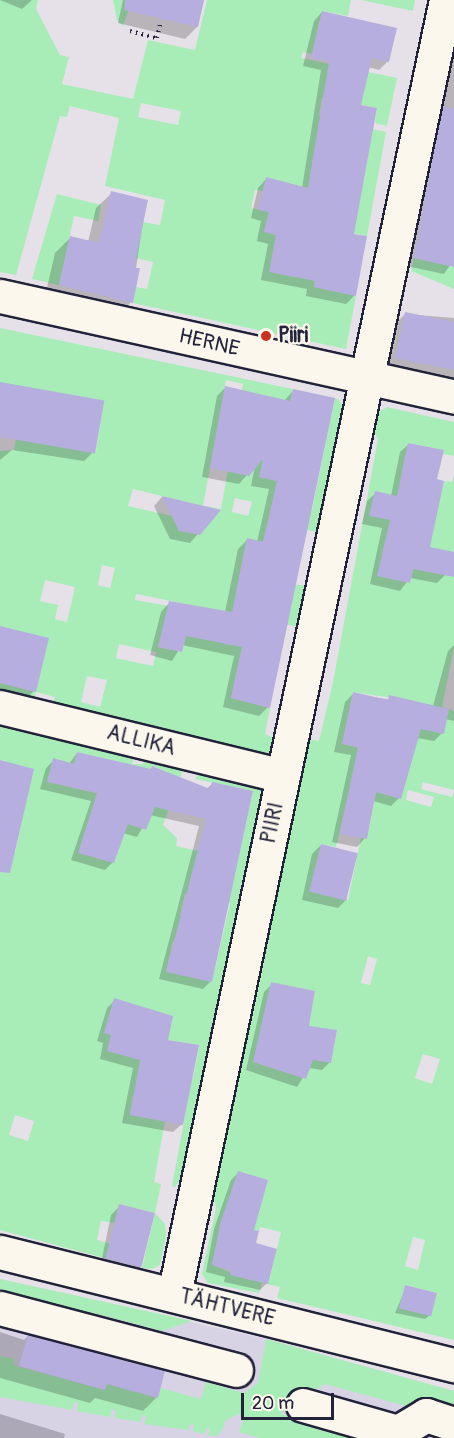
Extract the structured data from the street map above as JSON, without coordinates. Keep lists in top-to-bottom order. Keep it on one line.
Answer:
{"streets":{"street":["HERNE","ALLIKA","PIIRI","TÄHTVERE"]},"crossings":[["HERNE","PIIRI"],["ALLIKA","PIIRI"],["PIIRI","TÄHTVERE"]],"places":["Piiri"],"scale_bar":"20 m"}
